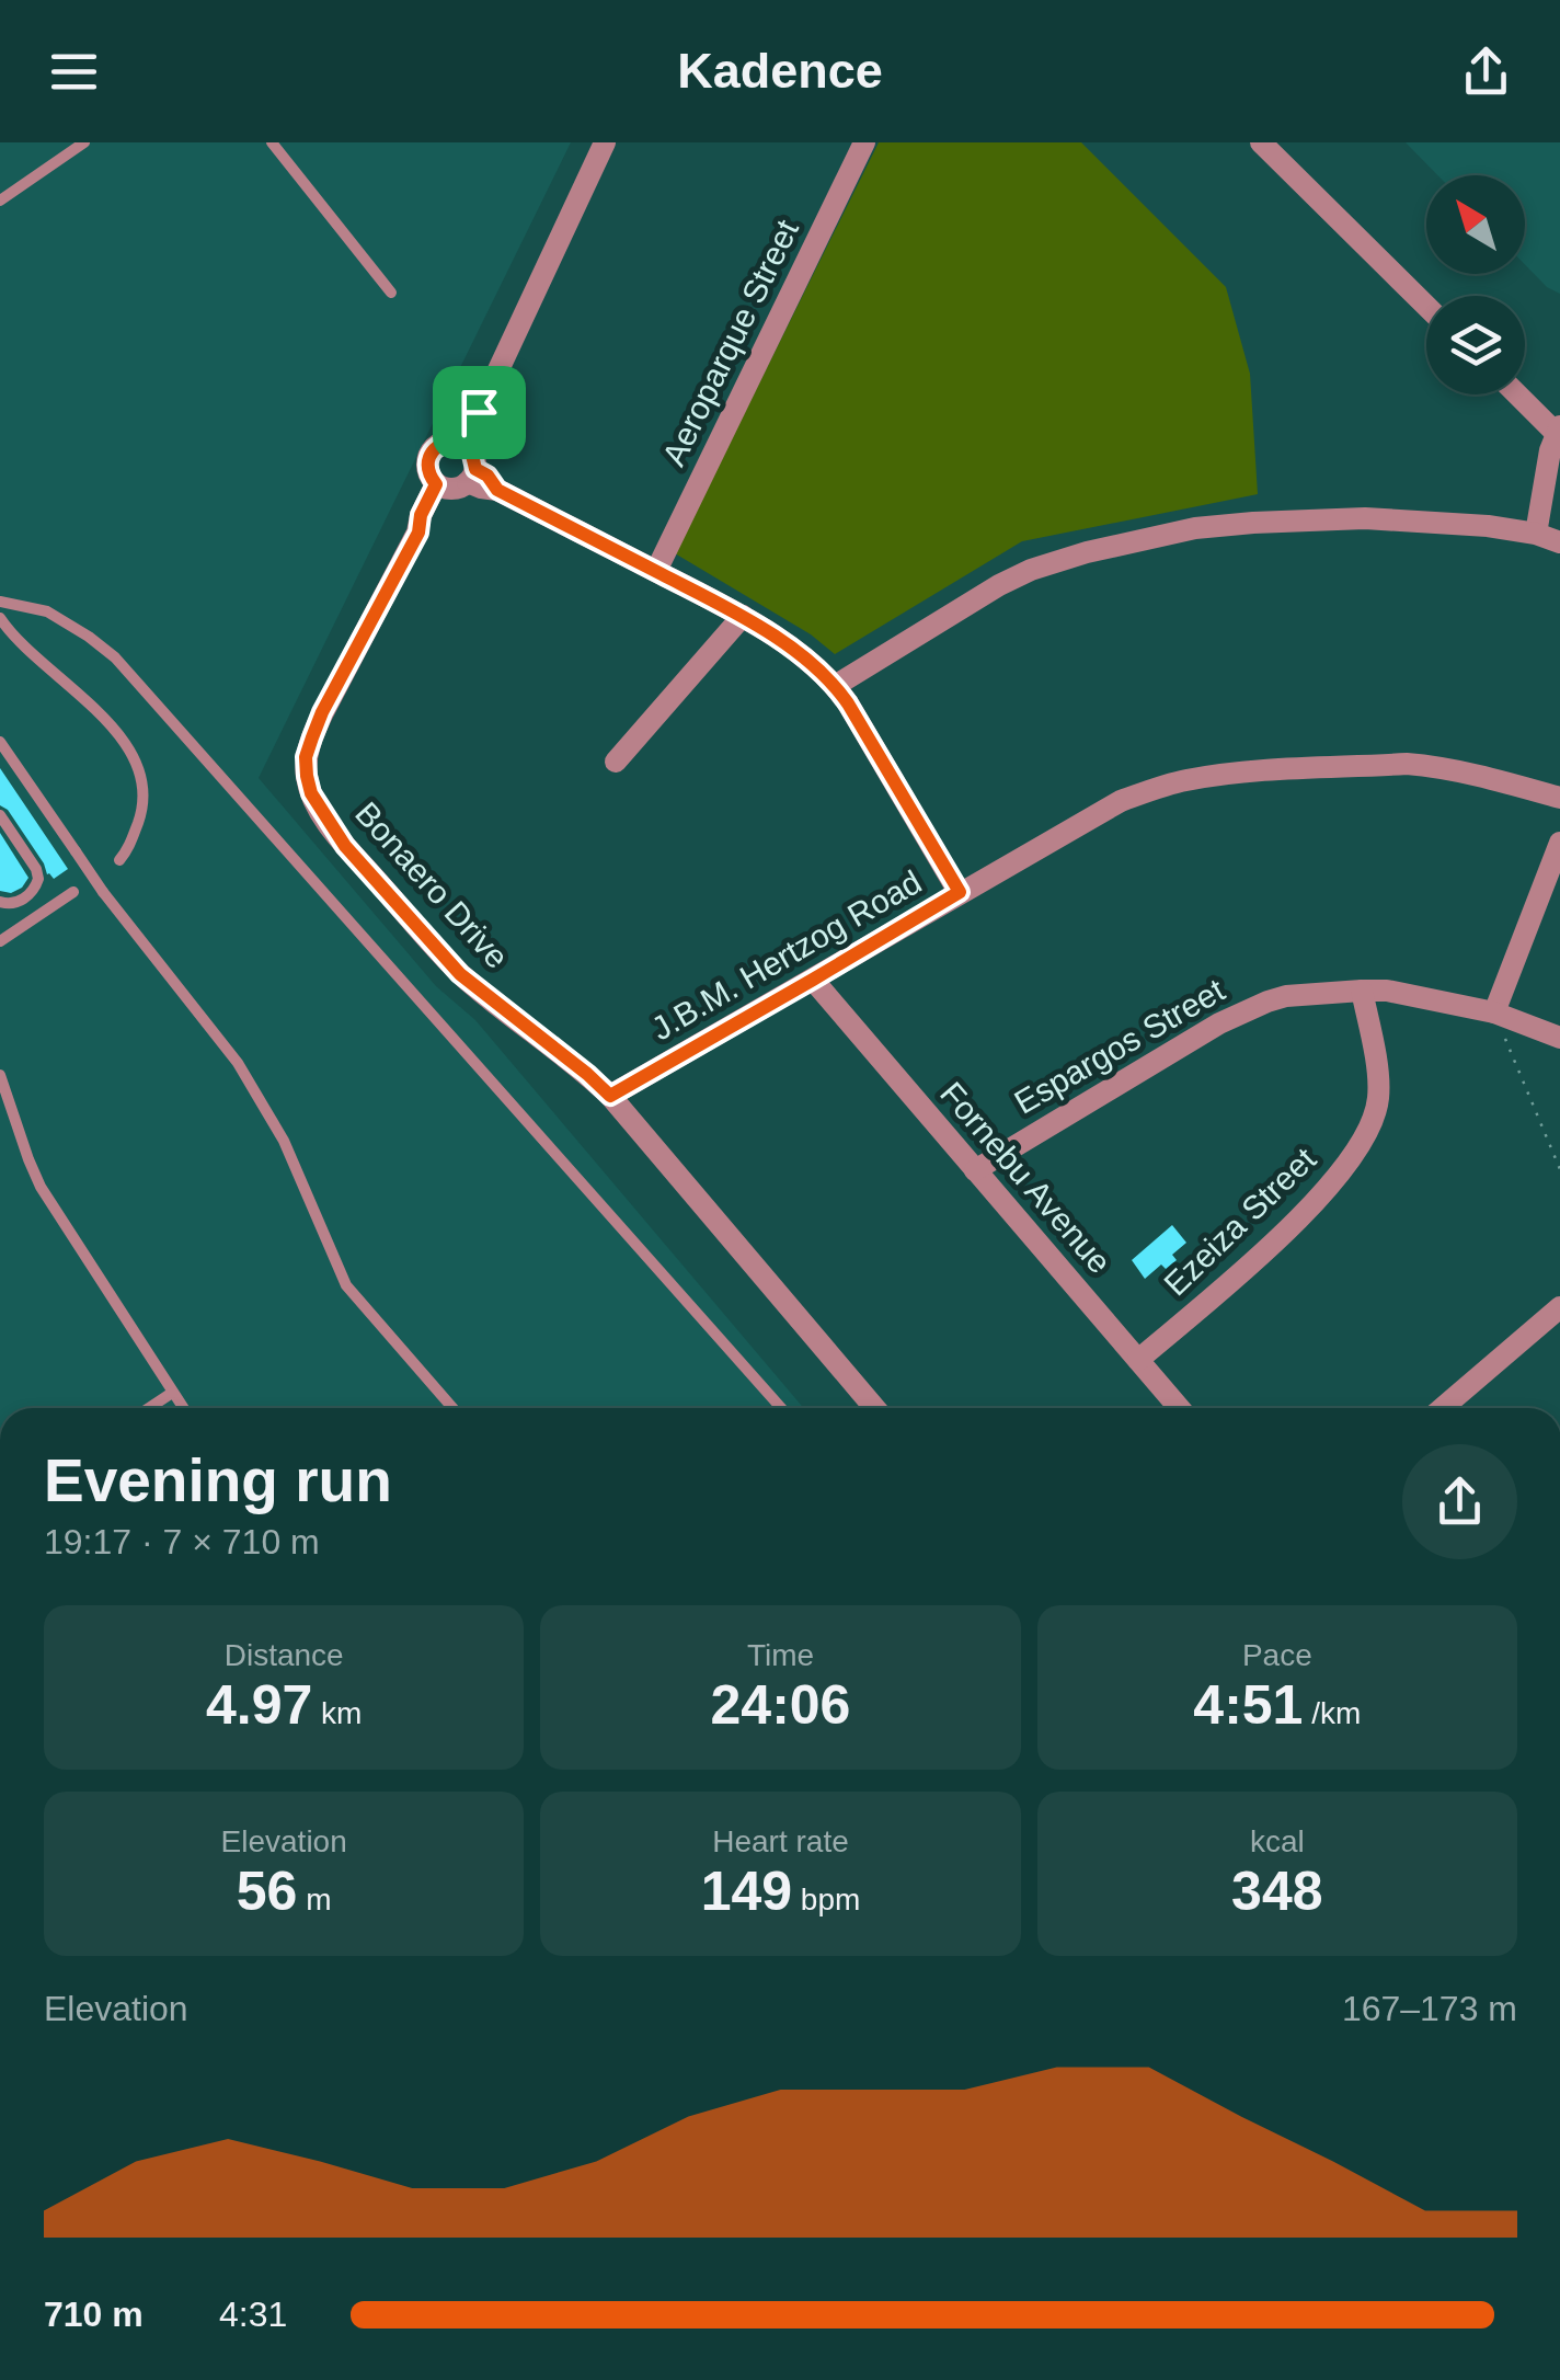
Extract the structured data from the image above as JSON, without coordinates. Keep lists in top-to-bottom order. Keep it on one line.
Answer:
{"streets":{"street":["Aeroparque Street","Bonaero Drive","J.B.M. Hertzog Road","Espargos Street","Fornebu Avenue","Ezeiza Street"]},"crossings":[["Bonaero Drive","J.B.M. Hertzog Road"],["J.B.M. Hertzog Road","Fornebu Avenue"],["Espargos Street","Fornebu Avenue"],["Espargos Street","Ezeiza Street"],["Fornebu Avenue","Ezeiza Street"]],"north":"top left","page":{"header":"Kadence","heading":["Evening run","19:17 · 7 × 710 m"],"stats":[["Distance","4.97 km"],["Time","24:06"],["Pace","4:51 /km"],["Elevation","56 m"],["Heart rate","149 bpm"],["kcal","348"]],"chart":["Elevation","167–173 m"],"list":[{"name":"710 m","note":"4:31"}]}}
